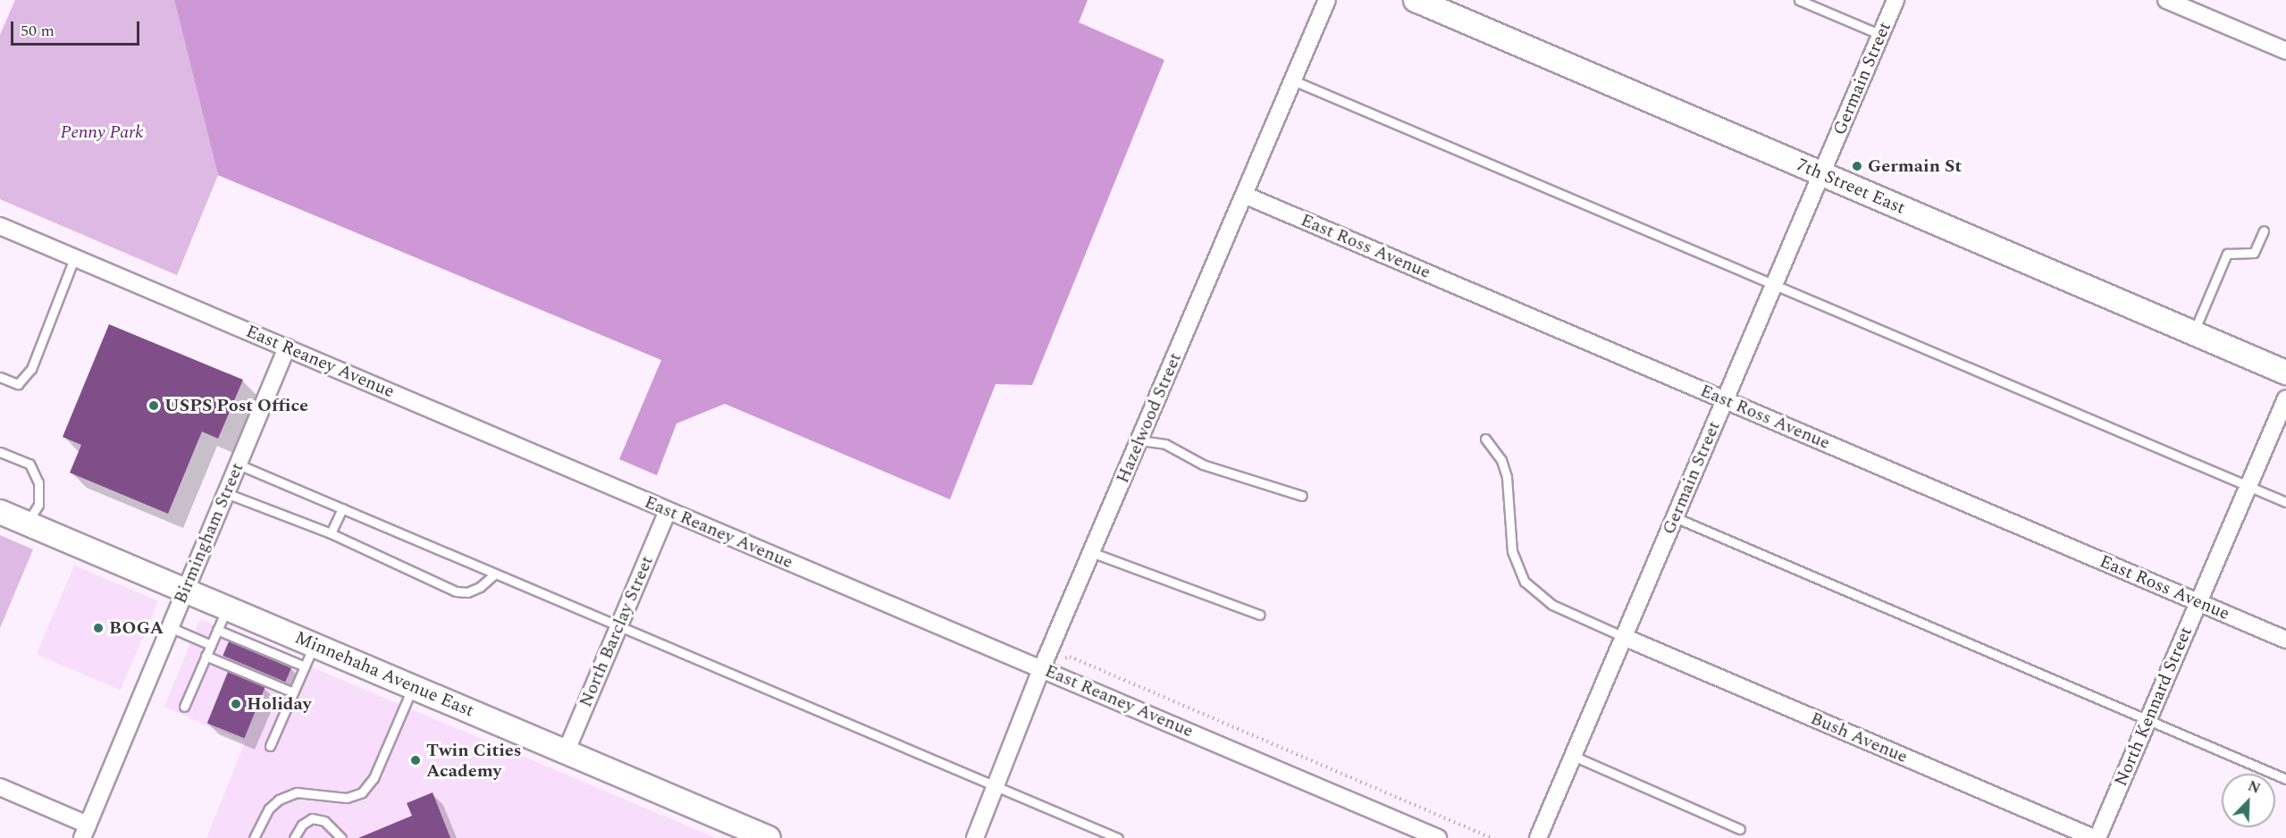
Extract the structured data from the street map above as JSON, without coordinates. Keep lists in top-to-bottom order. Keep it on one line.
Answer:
{"streets":{"street":["Germain Street","7th Street East","East Ross Avenue","East Reaney Avenue","Hazelwood Street","Birmingham Street","North Barclay Street","Minnehaha Avenue East","North Kennard Street","Bush Avenue"]},"crossings":[["Germain Street","7th Street East"],["Germain Street","East Ross Avenue"],["Germain Street","Bush Avenue"],["East Ross Avenue","Hazelwood Street"],["East Ross Avenue","North Kennard Street"],["East Reaney Avenue","Hazelwood Street"],["East Reaney Avenue","Birmingham Street"],["East Reaney Avenue","North Barclay Street"],["Birmingham Street","Minnehaha Avenue East"],["North Barclay Street","Minnehaha Avenue East"],["North Kennard Street","Bush Avenue"]],"parks":["Penny Park"],"places":["Germain St","USPS Post Office","BOGA","Holiday","Twin Cities Academy"],"scale_bar":"50 m","north":"top right"}
